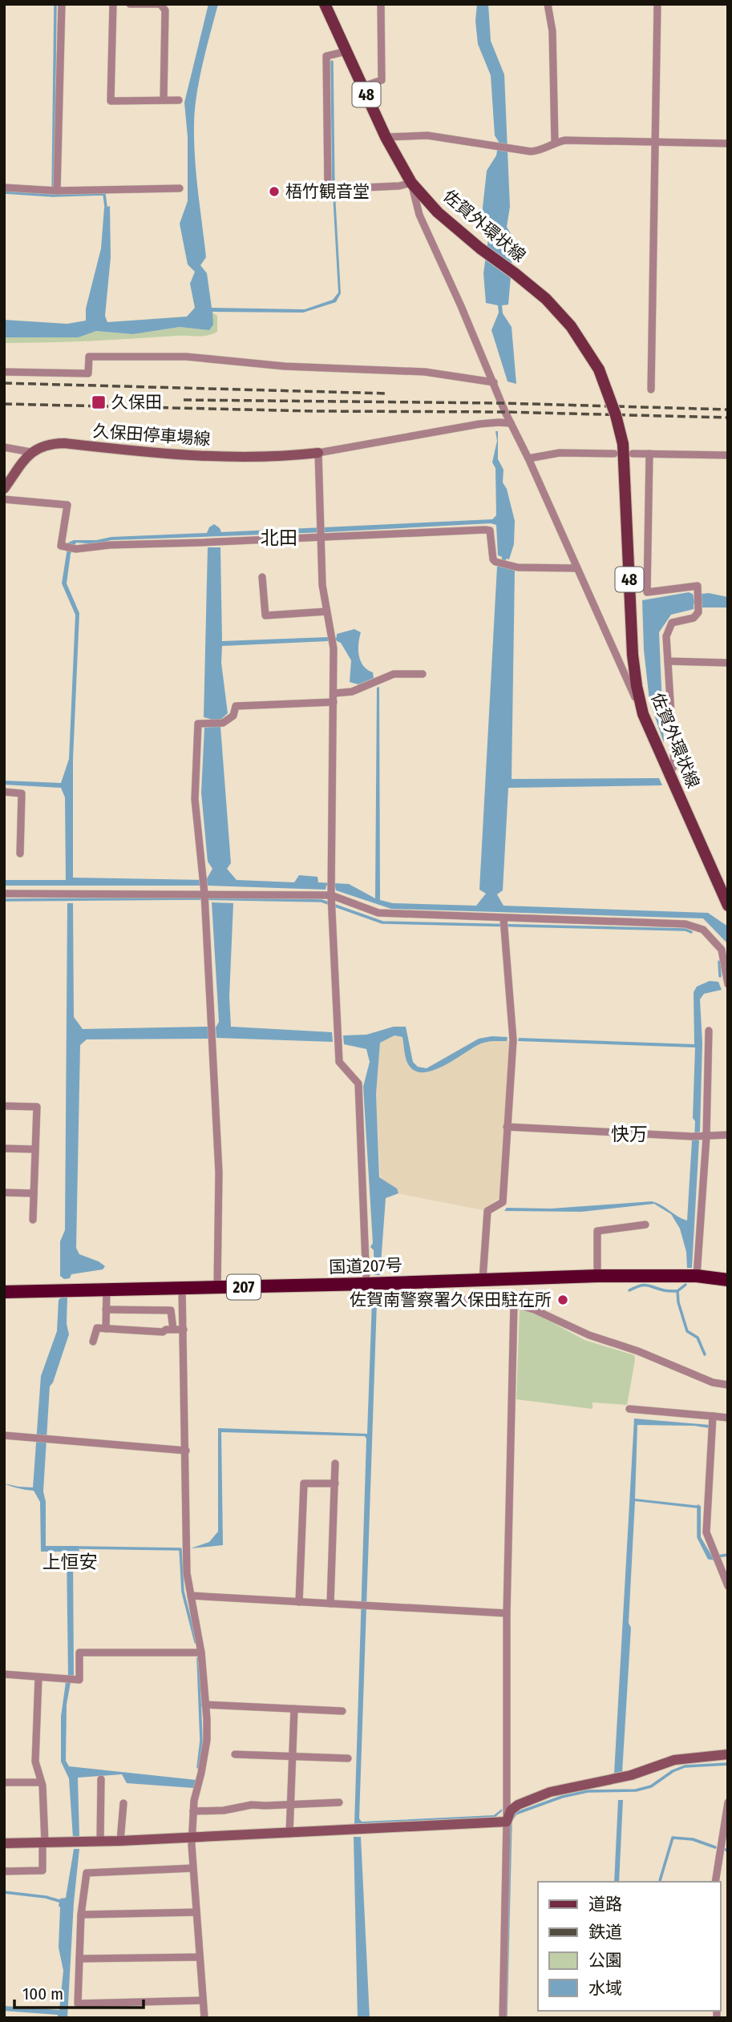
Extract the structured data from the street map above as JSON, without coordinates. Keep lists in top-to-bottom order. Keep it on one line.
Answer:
{"streets":{"highway":["国道207号","207"],"main road":["48","佐賀外環状線"],"street":["久保田停車場線"]},"districts":["北田","快万","上恒安"],"places":{"other":["梧竹観音堂","佐賀南警察署久保田駐在所"],"transit":["久保田"]},"legend":["道路","鉄道","公園","水域"],"scale_bar":"100 m"}
